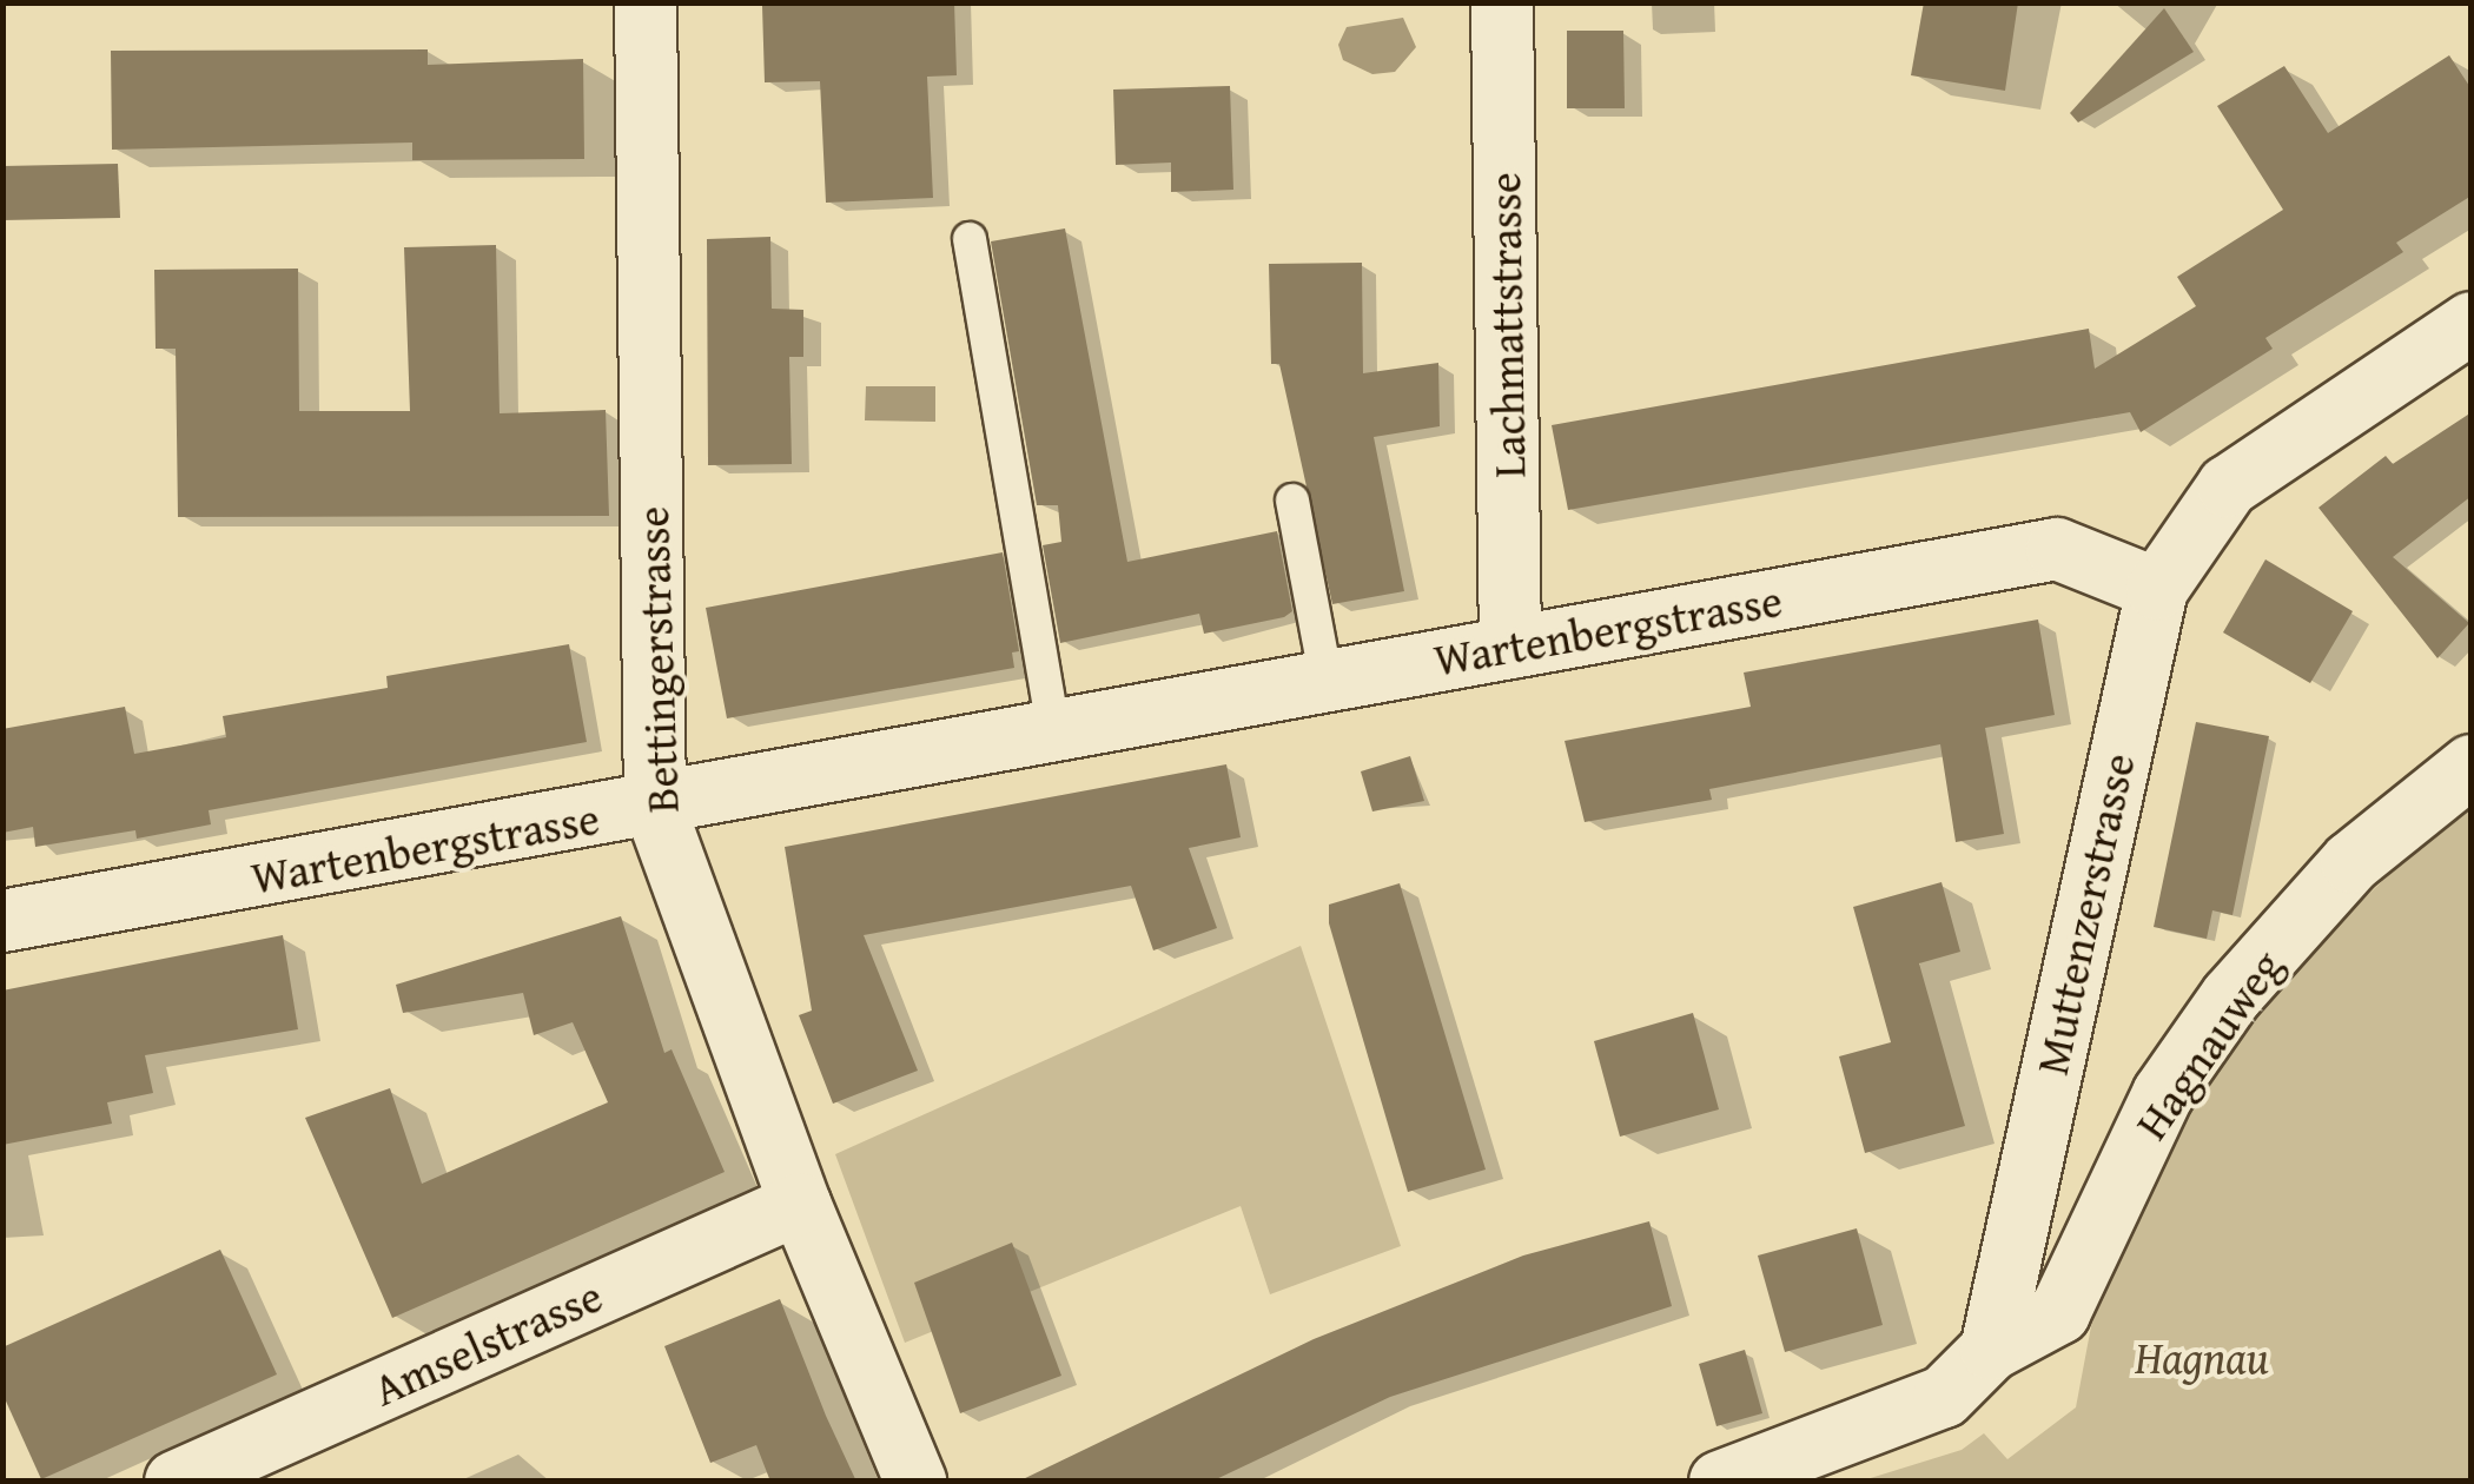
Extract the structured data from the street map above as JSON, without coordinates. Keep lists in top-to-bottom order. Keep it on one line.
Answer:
{"streets":{"street":["Lachmattstrasse","Wartenbergstrasse","Bettingerstrasse","Muttenzerstrasse","Hagnauweg","Amselstrasse"]},"crossings":[["Lachmattstrasse","Wartenbergstrasse"],["Wartenbergstrasse","Bettingerstrasse"],["Wartenbergstrasse","Muttenzerstrasse"],["Bettingerstrasse","Amselstrasse"],["Muttenzerstrasse","Hagnauweg"]],"parks":["Hagnau"]}
